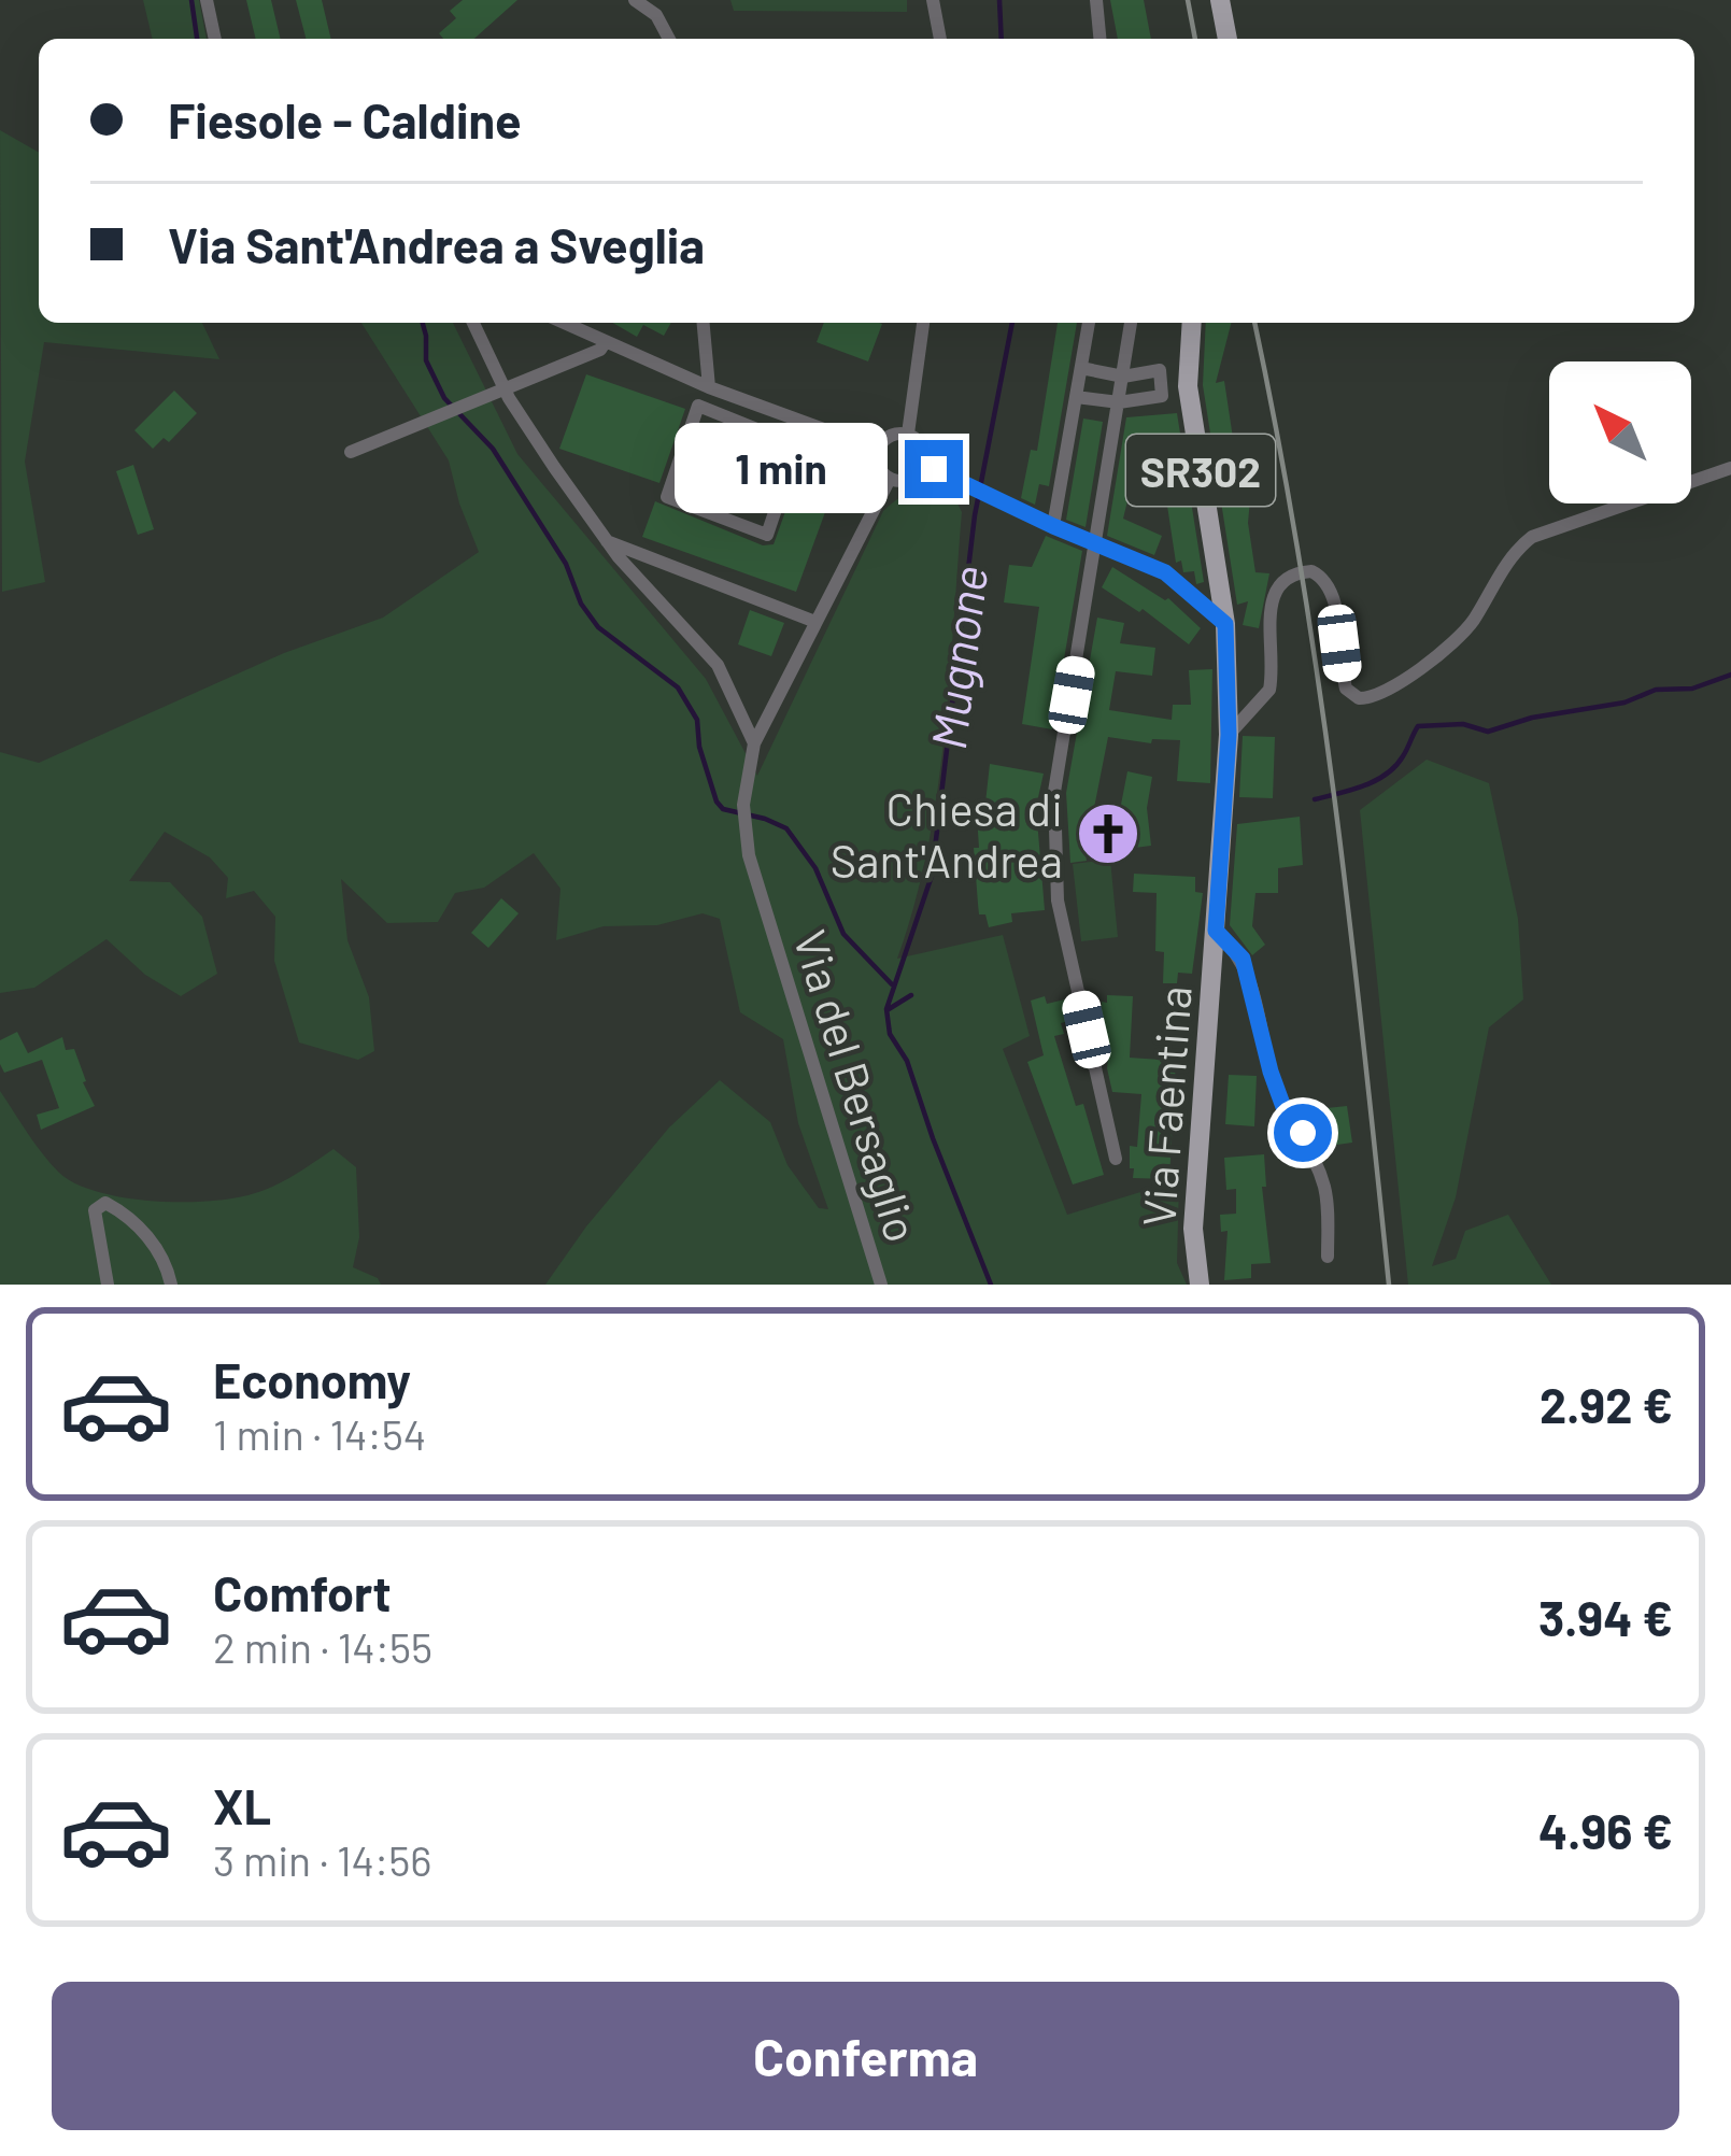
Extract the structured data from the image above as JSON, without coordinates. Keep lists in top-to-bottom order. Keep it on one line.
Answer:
{"streets":{"main road":["SR302","Via Faentina"],"street":["Via del Bersaglio"]},"water":["Mugnone"],"places":{"church":["Chiesa di Sant'Andrea"]},"north":"top left","page":{"banner":["Fiesole - Caldine","Via Sant'Andrea a Sveglia"],"bubble":"1 min","list":[{"name":"Economy","note":"1 min · 14:54","value":"2.92 €"},{"name":"Comfort","note":"2 min · 14:55","value":"3.94 €"},{"name":"XL","note":"3 min · 14:56","value":"4.96 €"}],"buttons":"Conferma"}}
